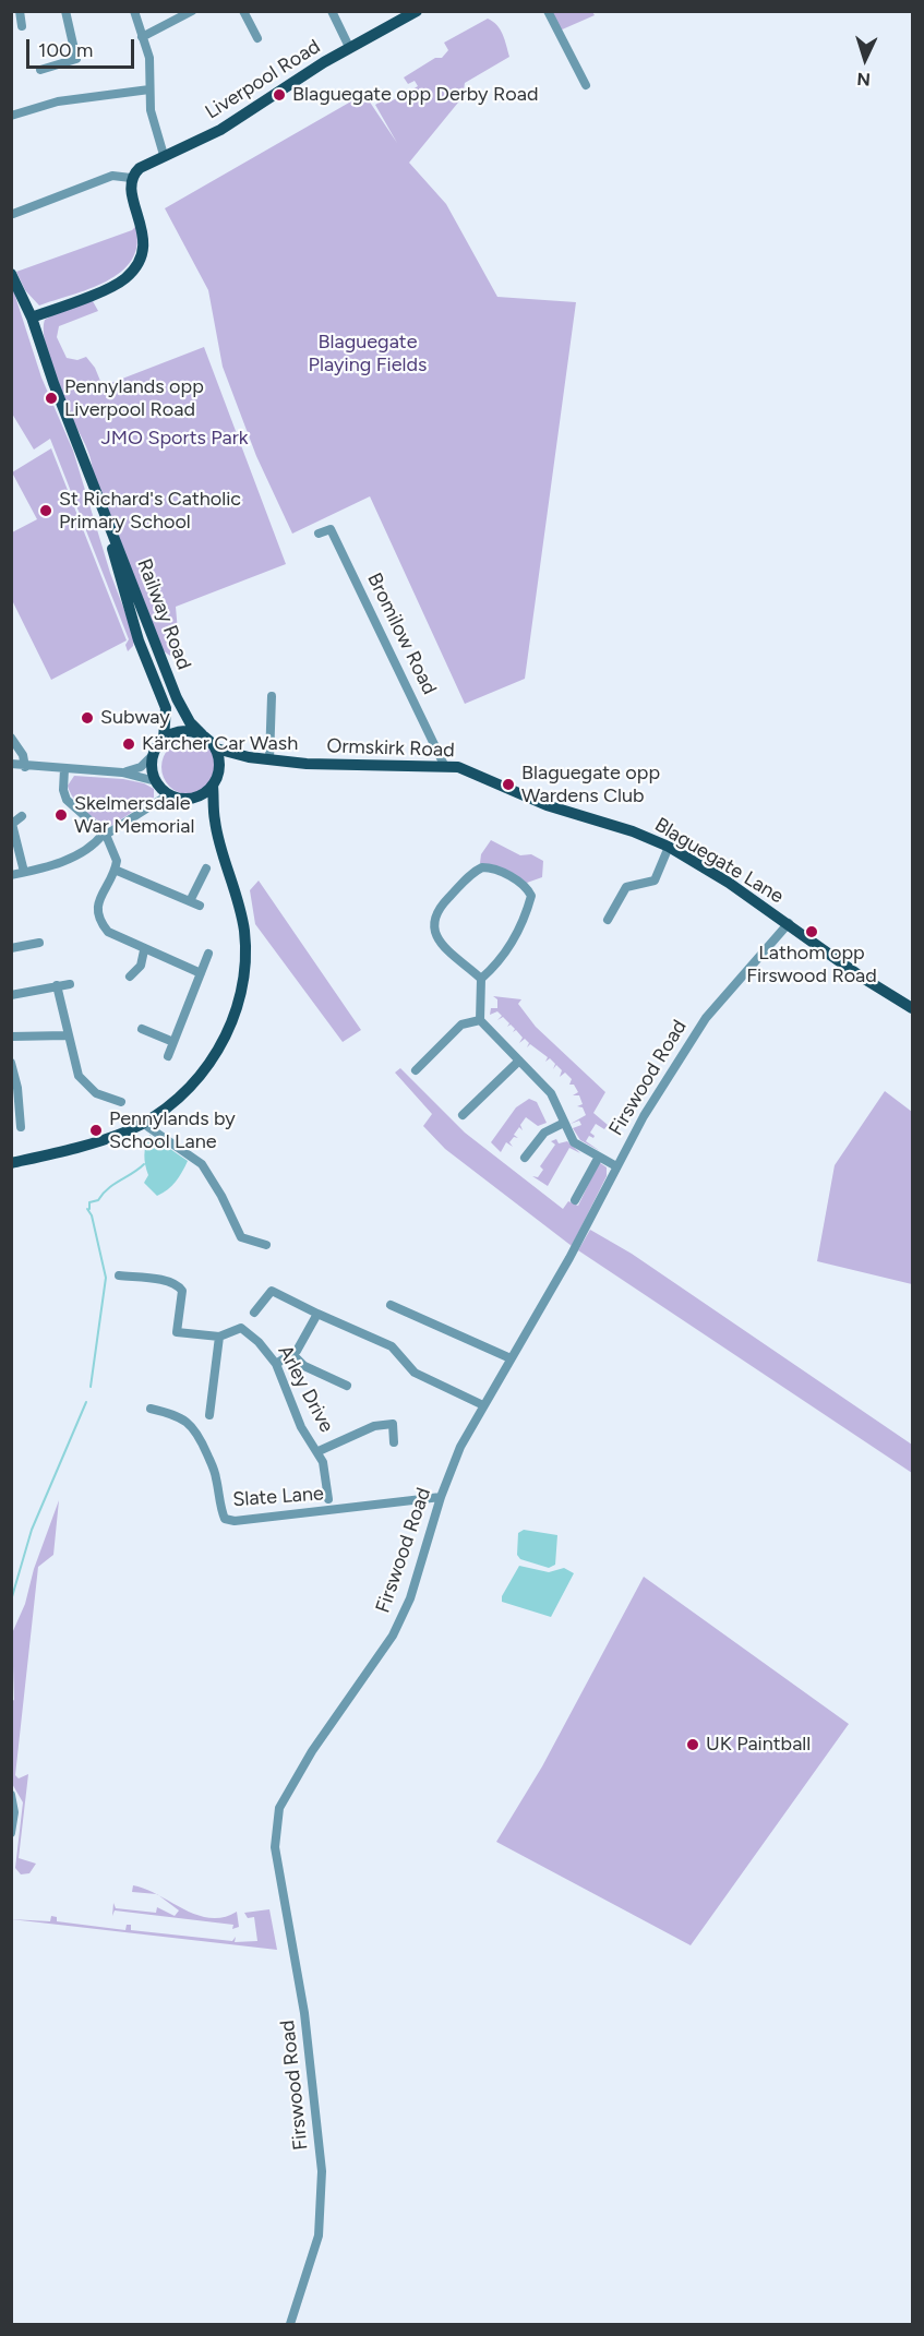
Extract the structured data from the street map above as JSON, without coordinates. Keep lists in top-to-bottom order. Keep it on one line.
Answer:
{"streets":{"main road":["Liverpool Road","Railway Road","Ormskirk Road","Blaguegate Lane"],"street":["Bromilow Road","Firswood Road","Arley Drive","Slate Lane"]},"crossings":[["Railway Road","Ormskirk Road"],["Bromilow Road","Ormskirk Road"],["Ormskirk Road","Blaguegate Lane"],["Blaguegate Lane","Firswood Road"],["Firswood Road","Slate Lane"]],"parks":["Blaguegate Playing Fields","JMO Sports Park"],"places":["Blaguegate opp Derby Road","Pennylands opp Liverpool Road","St Richard's Catholic Primary School","Subway","Kärcher Car Wash","Blaguegate opp Wardens Club","Skelmersdale War Memorial","Lathom opp Firswood Road","Pennylands by School Lane","UK Paintball"],"scale_bar":"100 m","north":"bottom"}
